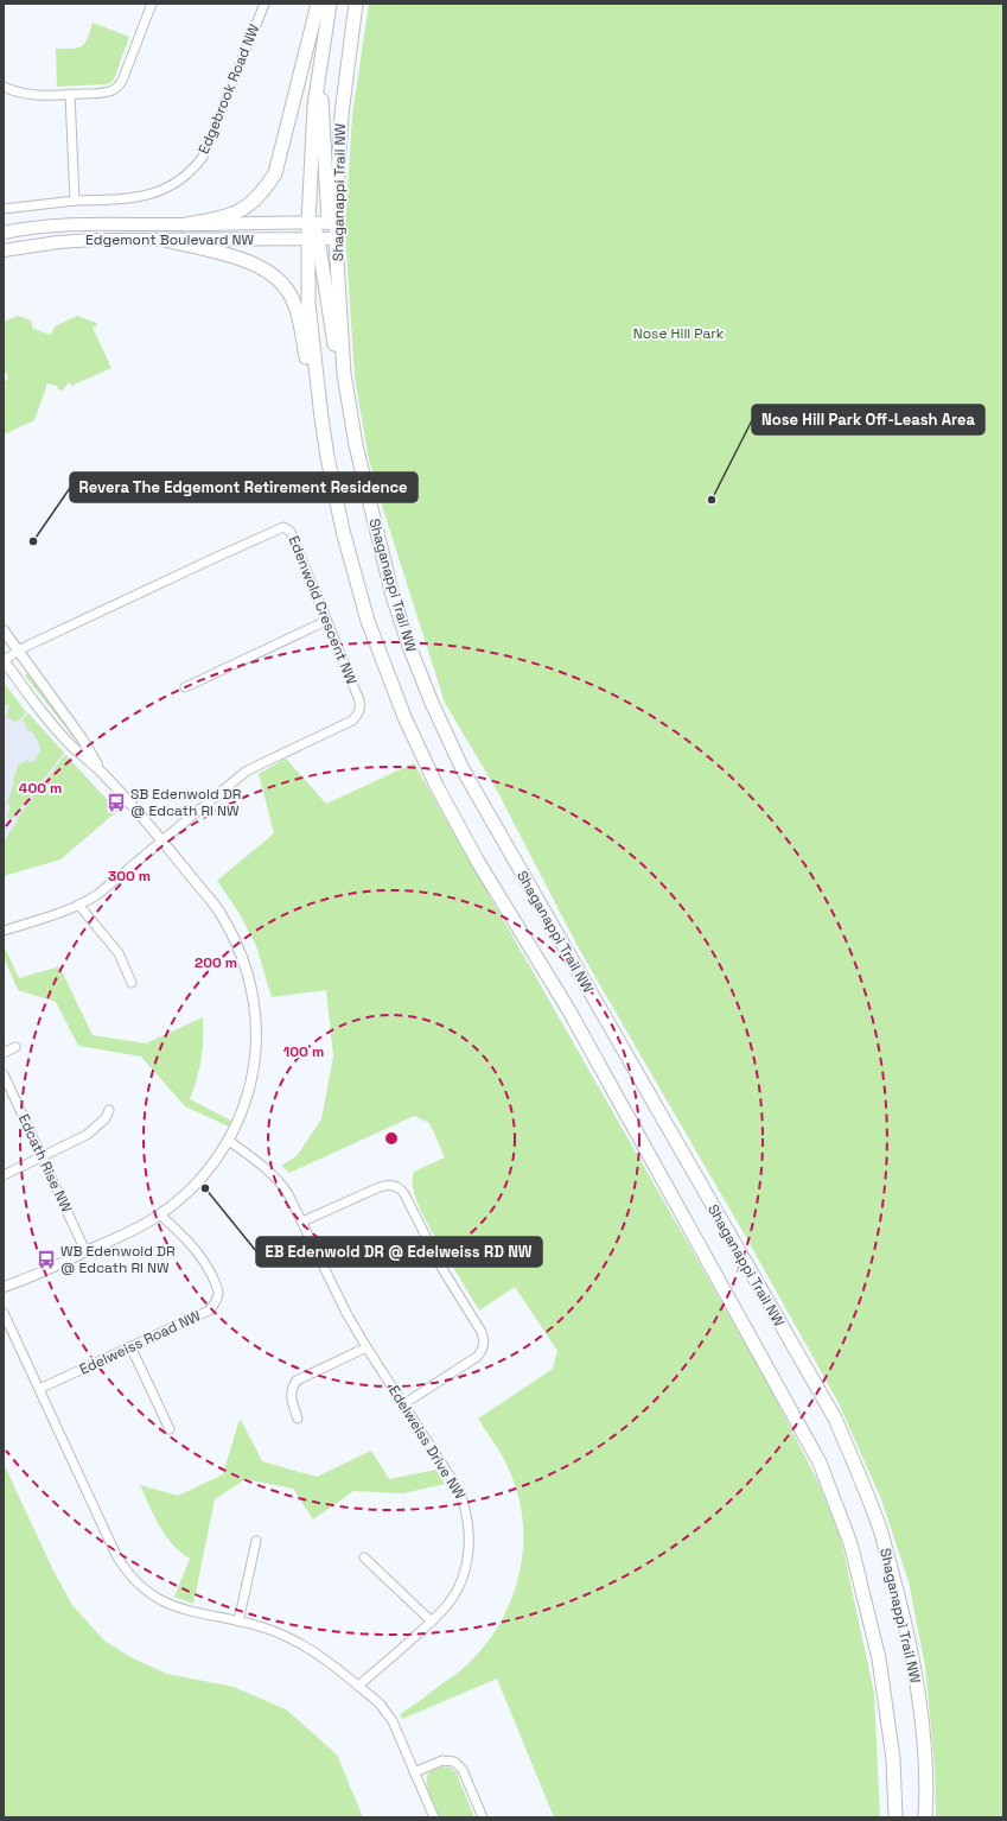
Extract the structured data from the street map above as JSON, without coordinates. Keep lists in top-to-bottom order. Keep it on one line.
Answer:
{"streets":{"main road":["Shaganappi Trail NW","Edgemont Boulevard NW"],"street":["Edgebrook Road NW","Edenwold Crescent NW","Edcath Rise NW","Edelweiss Road NW","Edelweiss Drive NW"]},"crossings":[["Shaganappi Trail NW","Edgemont Boulevard NW"]],"parks":["Nose Hill Park"],"places":{"other":["Nose Hill Park Off-Leash Area","Revera The Edgemont Retirement Residence","EB Edenwold DR @ Edelweiss RD NW"],"bus stop":["SB Edenwold DR @ Edcath RI NW","WB Edenwold DR @ Edcath RI NW"]},"rings":["400 m","300 m","200 m","100 m"]}
